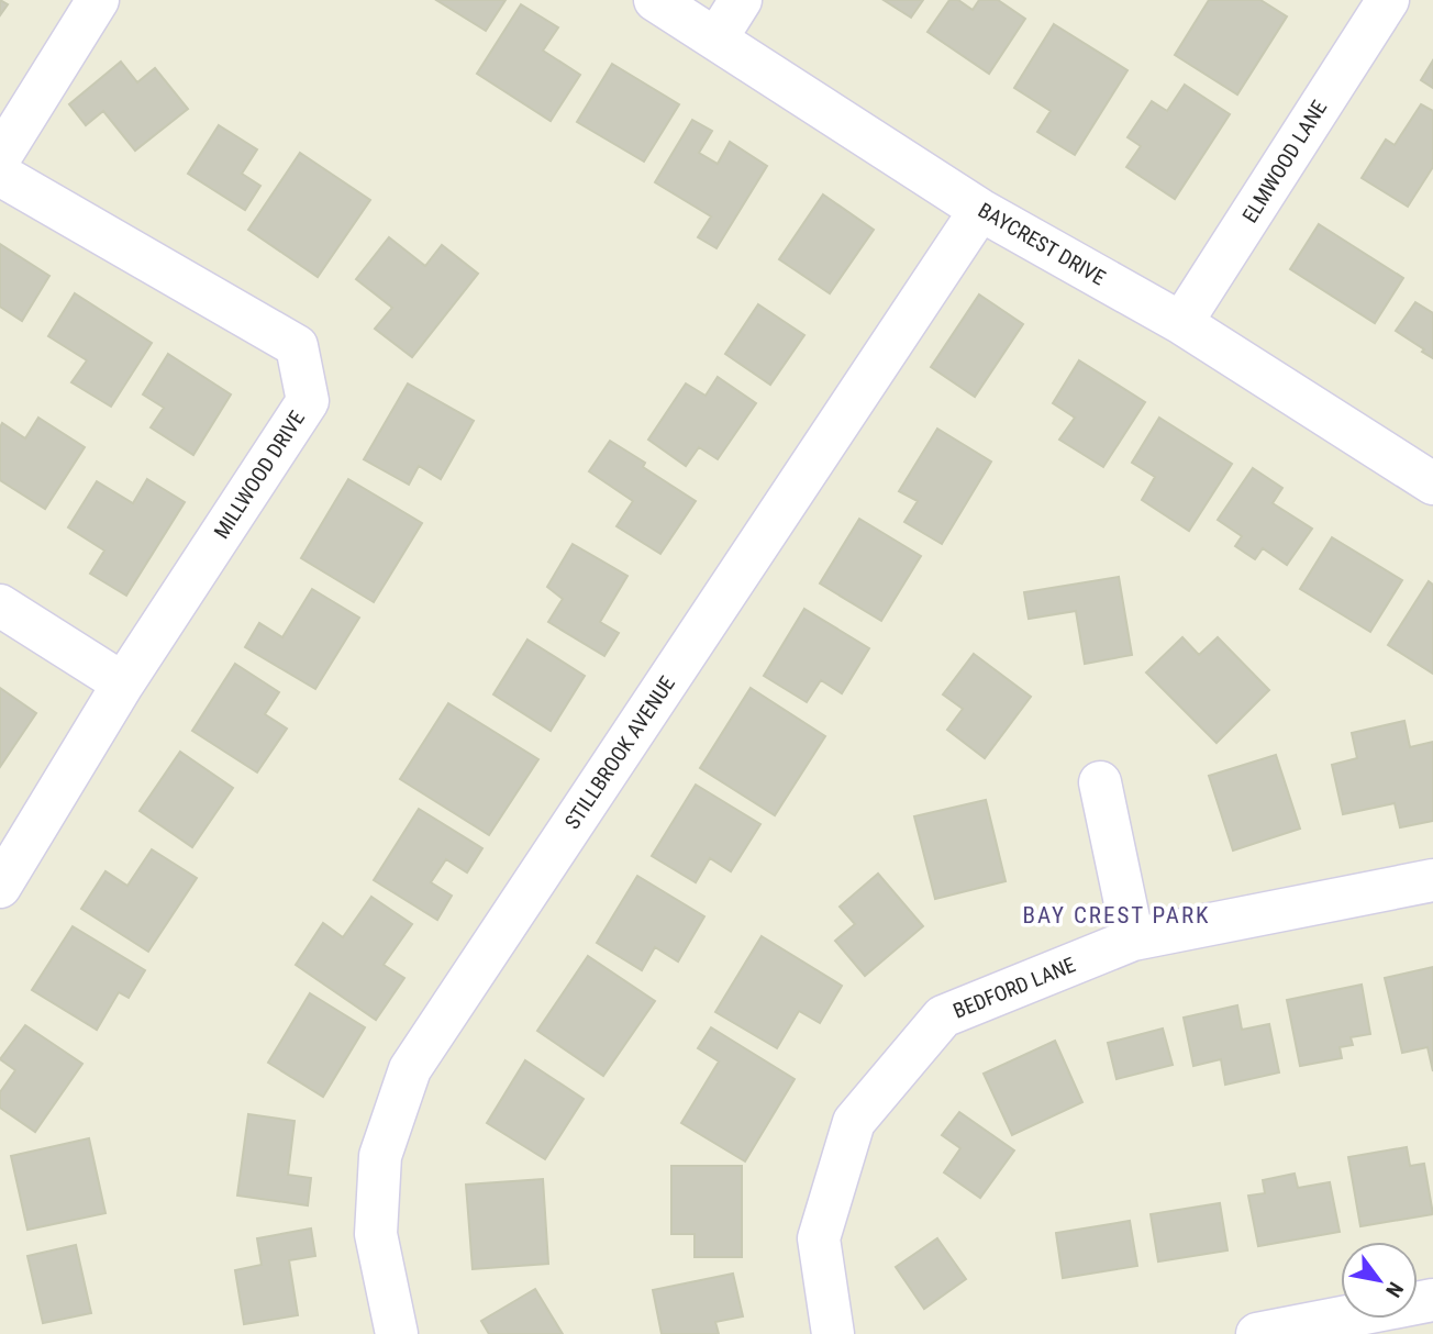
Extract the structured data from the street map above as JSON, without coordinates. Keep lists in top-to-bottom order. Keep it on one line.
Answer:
{"streets":{"street":["ELMWOOD LANE","BAYCREST DRIVE","MILLWOOD DRIVE","STILLBROOK AVENUE","BEDFORD LANE"]},"crossings":[["ELMWOOD LANE","BAYCREST DRIVE"],["BAYCREST DRIVE","STILLBROOK AVENUE"]],"districts":["BAY CREST PARK"],"north":"bottom right"}
